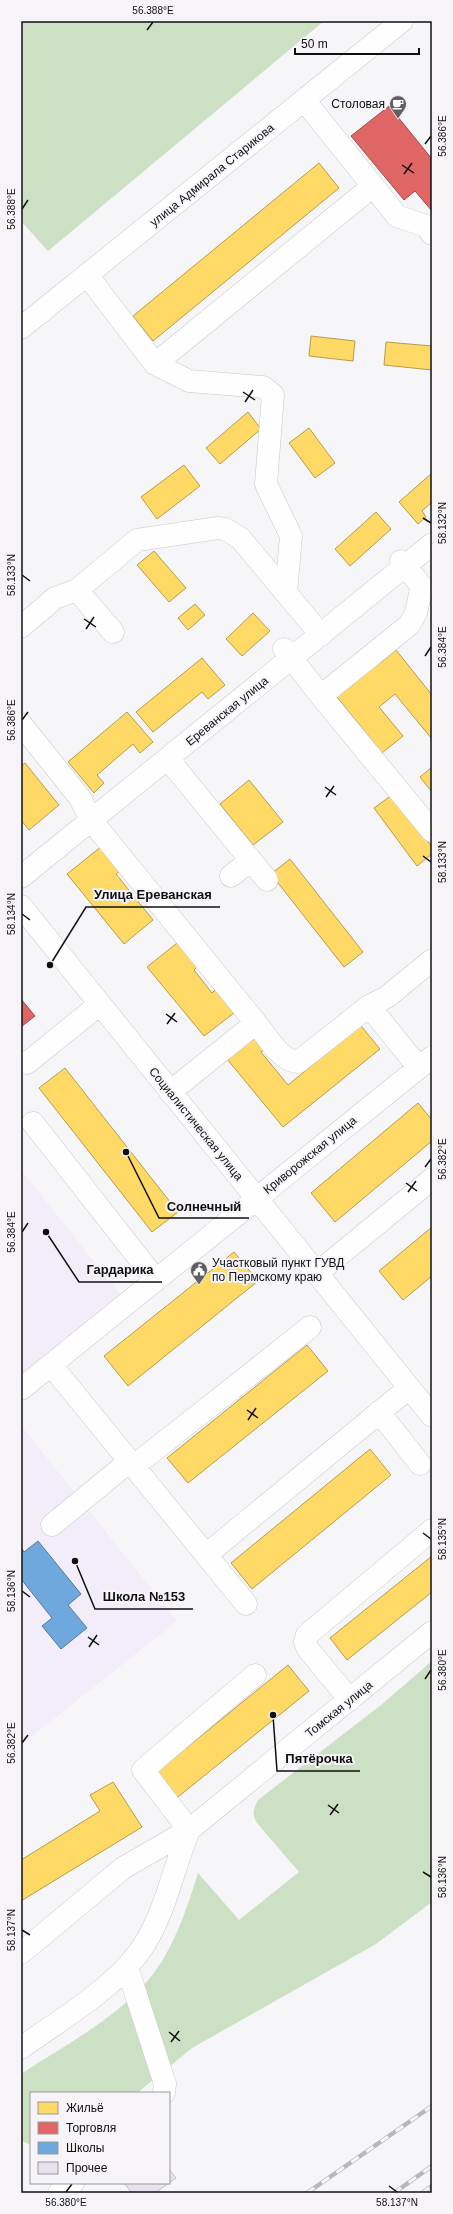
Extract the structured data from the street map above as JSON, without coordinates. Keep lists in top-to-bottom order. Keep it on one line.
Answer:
{"streets":{"street":["улица Адмирала Старикова","Ереванская улица","Социалистическая улица","Криворожская улица","Томская улица"]},"crossings":[["Социалистическая улица","Криворожская улица"]],"places":{"cafe":["Столовая"],"other":["Улица Ереванская","Солнечный","Гардарика","Школа №153","Пятёрочка"],"public building":["Участковый пункт ГУВД по Пермскому краю"]},"legend":["Жильё","Торговля","Школы","Прочее"],"scale_bar":"50 m","coordinates":["56.388°E","56.386°E","58.132°N","58.133°N","56.384°E","58.134°N","56.382°E","58.135°N","58.136°N","56.380°E","58.137°N"]}
